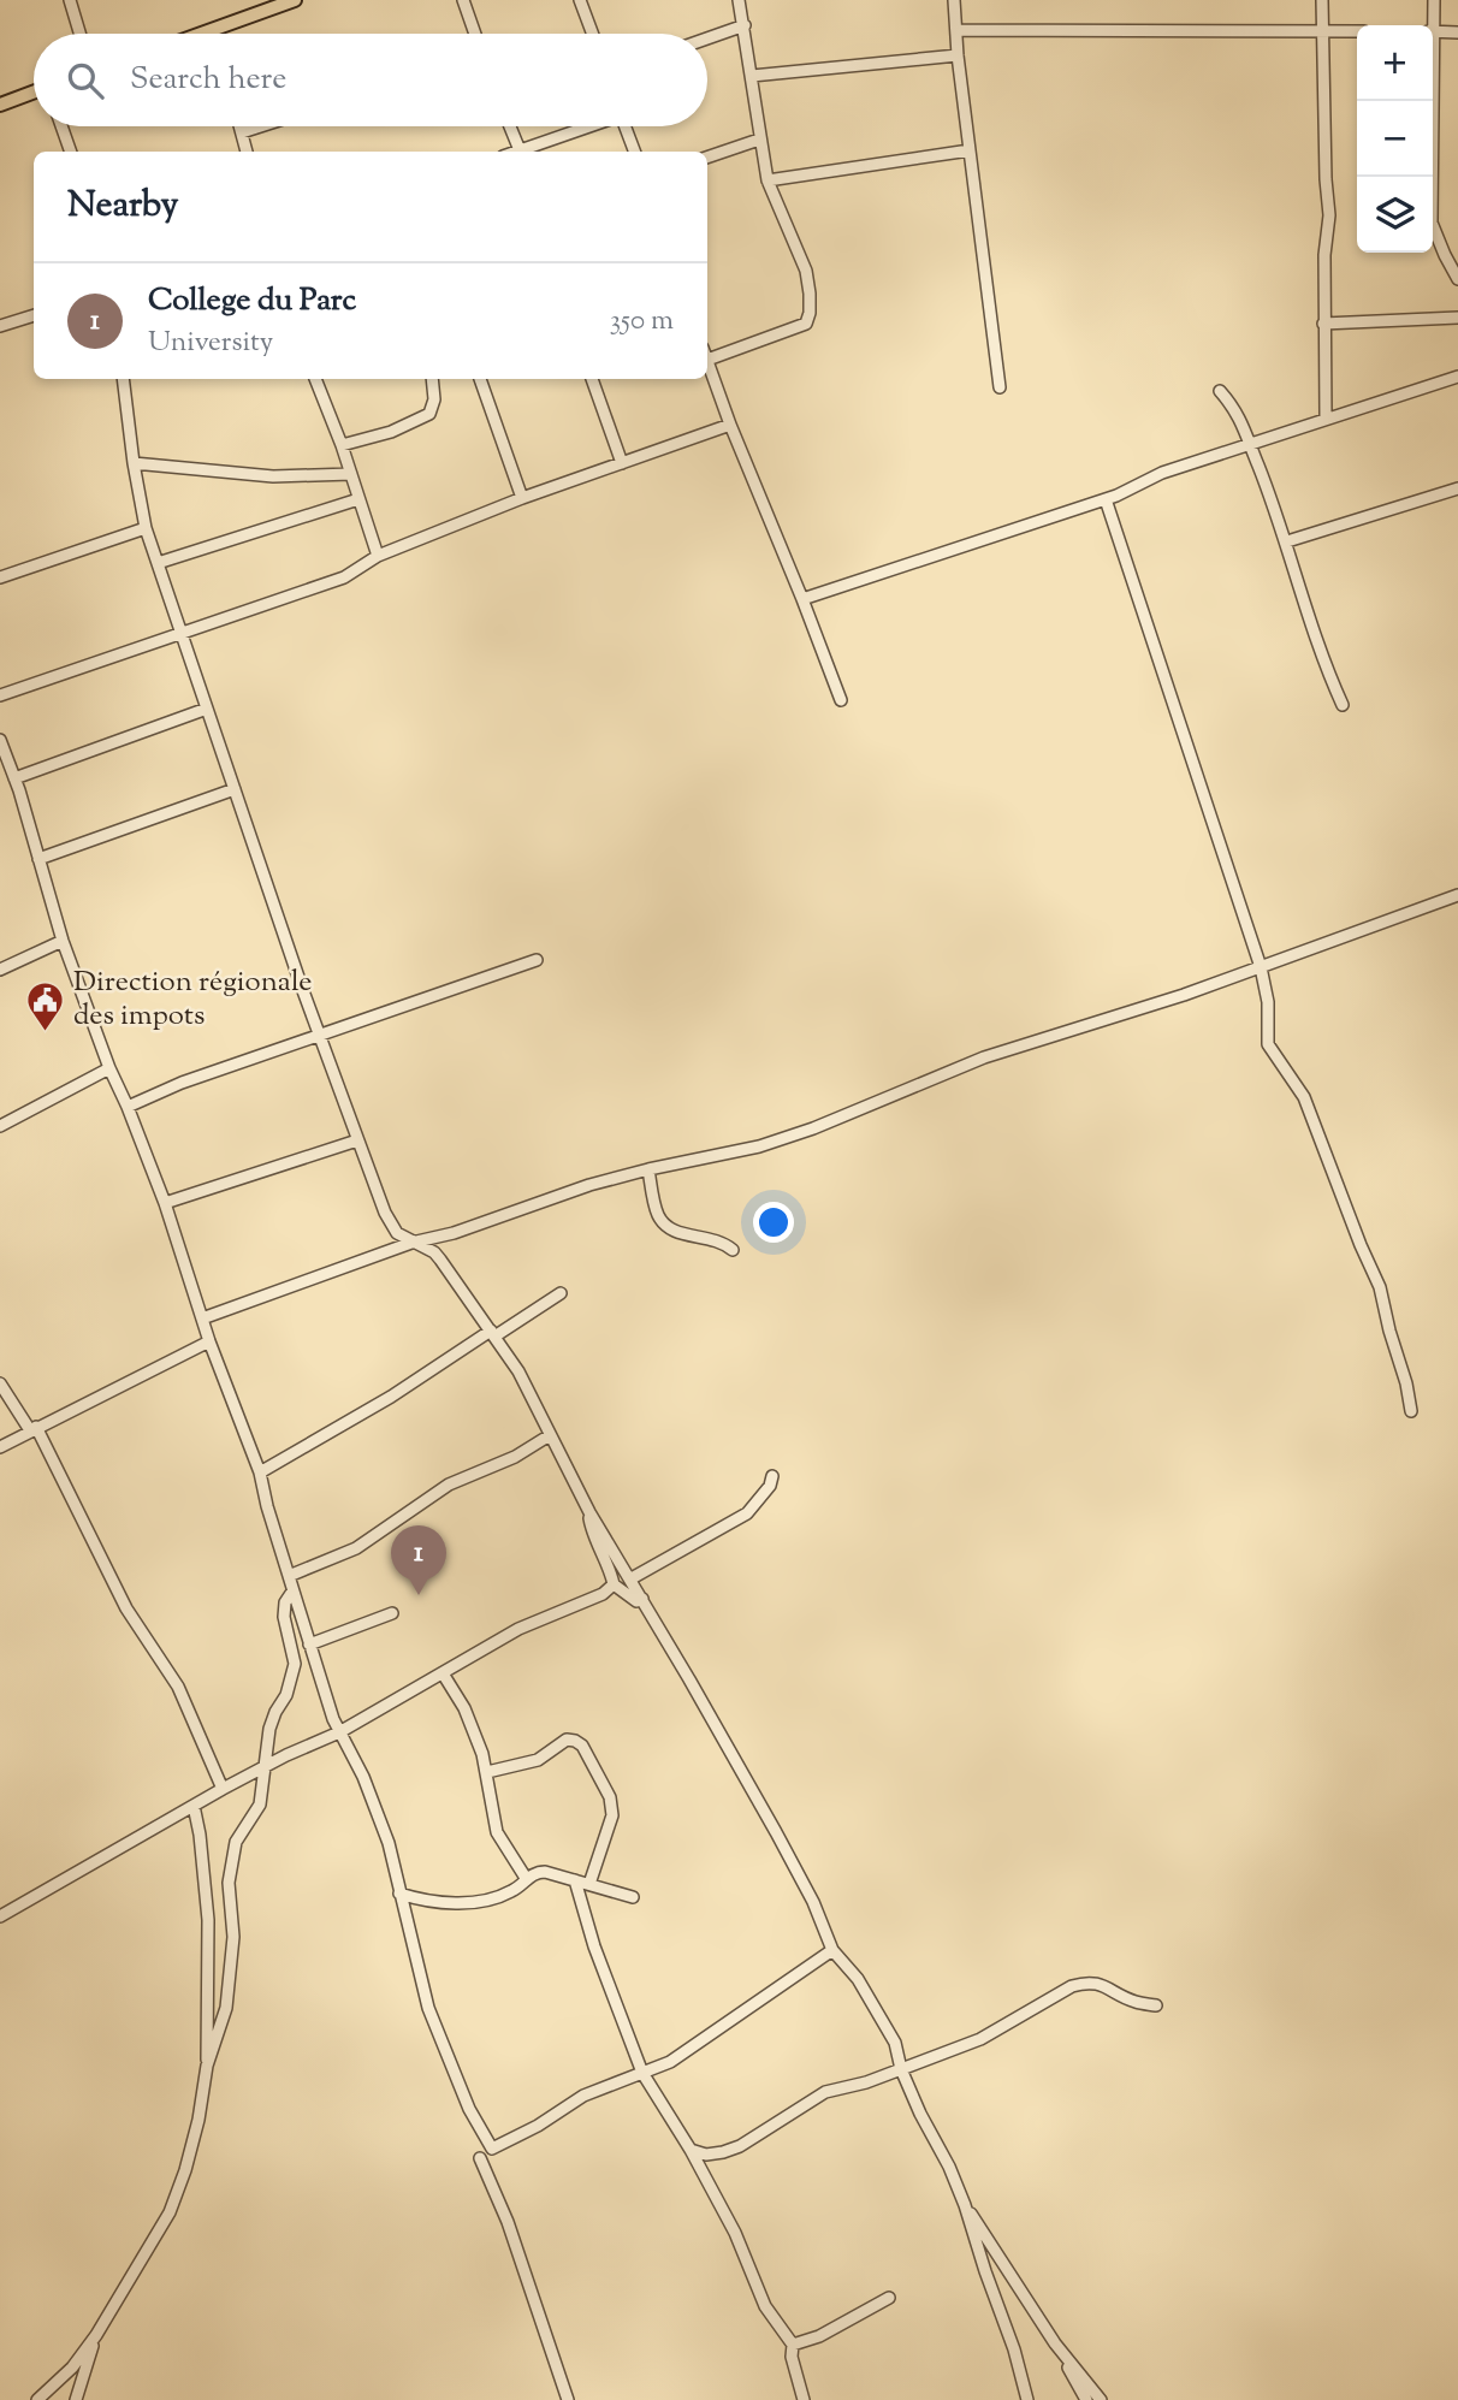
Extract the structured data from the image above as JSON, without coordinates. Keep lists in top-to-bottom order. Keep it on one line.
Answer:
{"places":{"public building":["Direction régionale des impots"]},"page":{"map_buttons":["+","−"],"search":"Search here","heading":"Nearby","list":[{"mark":"1","name":"College du Parc","note":"University","value":"350 m"}],"pins":"1"}}
